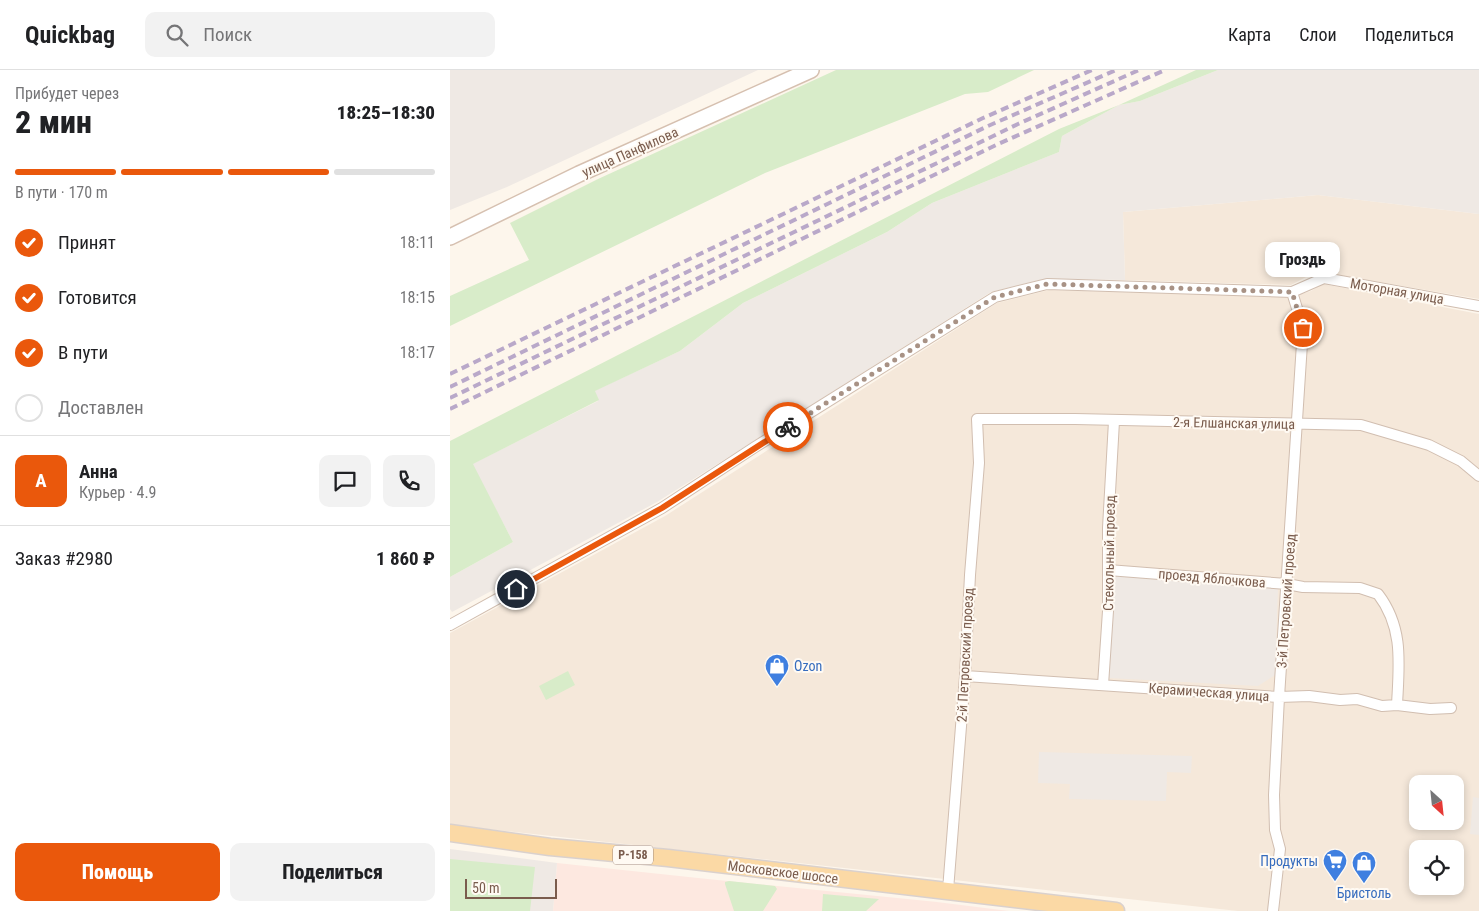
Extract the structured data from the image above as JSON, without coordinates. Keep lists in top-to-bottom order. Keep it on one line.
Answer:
{"streets":{"main road":["улица Панфилова","Р-158","Московское шоссе"],"street":["Моторная улица","2-я Елшанская улица","Стекольный проезд","проезд Яблочкова","3-й Петровский проезд","2-й Петровский проезд","Керамическая улица"]},"crossings":[["Моторная улица","3-й Петровский проезд"],["2-я Елшанская улица","Стекольный проезд"],["2-я Елшанская улица","3-й Петровский проезд"],["2-я Елшанская улица","2-й Петровский проезд"],["Стекольный проезд","проезд Яблочкова"],["Стекольный проезд","Керамическая улица"],["проезд Яблочкова","3-й Петровский проезд"],["проезд Яблочкова","Керамическая улица"],["3-й Петровский проезд","Керамическая улица"],["2-й Петровский проезд","Керамическая улица"],["2-й Петровский проезд","Московское шоссе"]],"places":{"other":["Гроздь"],"shop":["Ozon","Бристоль"],"supermarket":["Продукты"]},"scale_bar":"50 m","north":"bottom right","page":{"header":"Quickbag","search":"Поиск","nav":["Карта","Слои","Поделиться"],"heading":["2 мин","Прибудет через","18:25–18:30"],"panel":["Анна","Курьер · 4.9","Заказ #2980","1 860 ₽"],"bar":"В пути · 170 m","list":[["Принят","18:11"],["Готовится","18:15"],["В пути","18:17"],"Доставлен"],"bubble":"Гроздь","round":"А","buttons":["Помощь","Поделиться"],"scale":"50 m"}}
